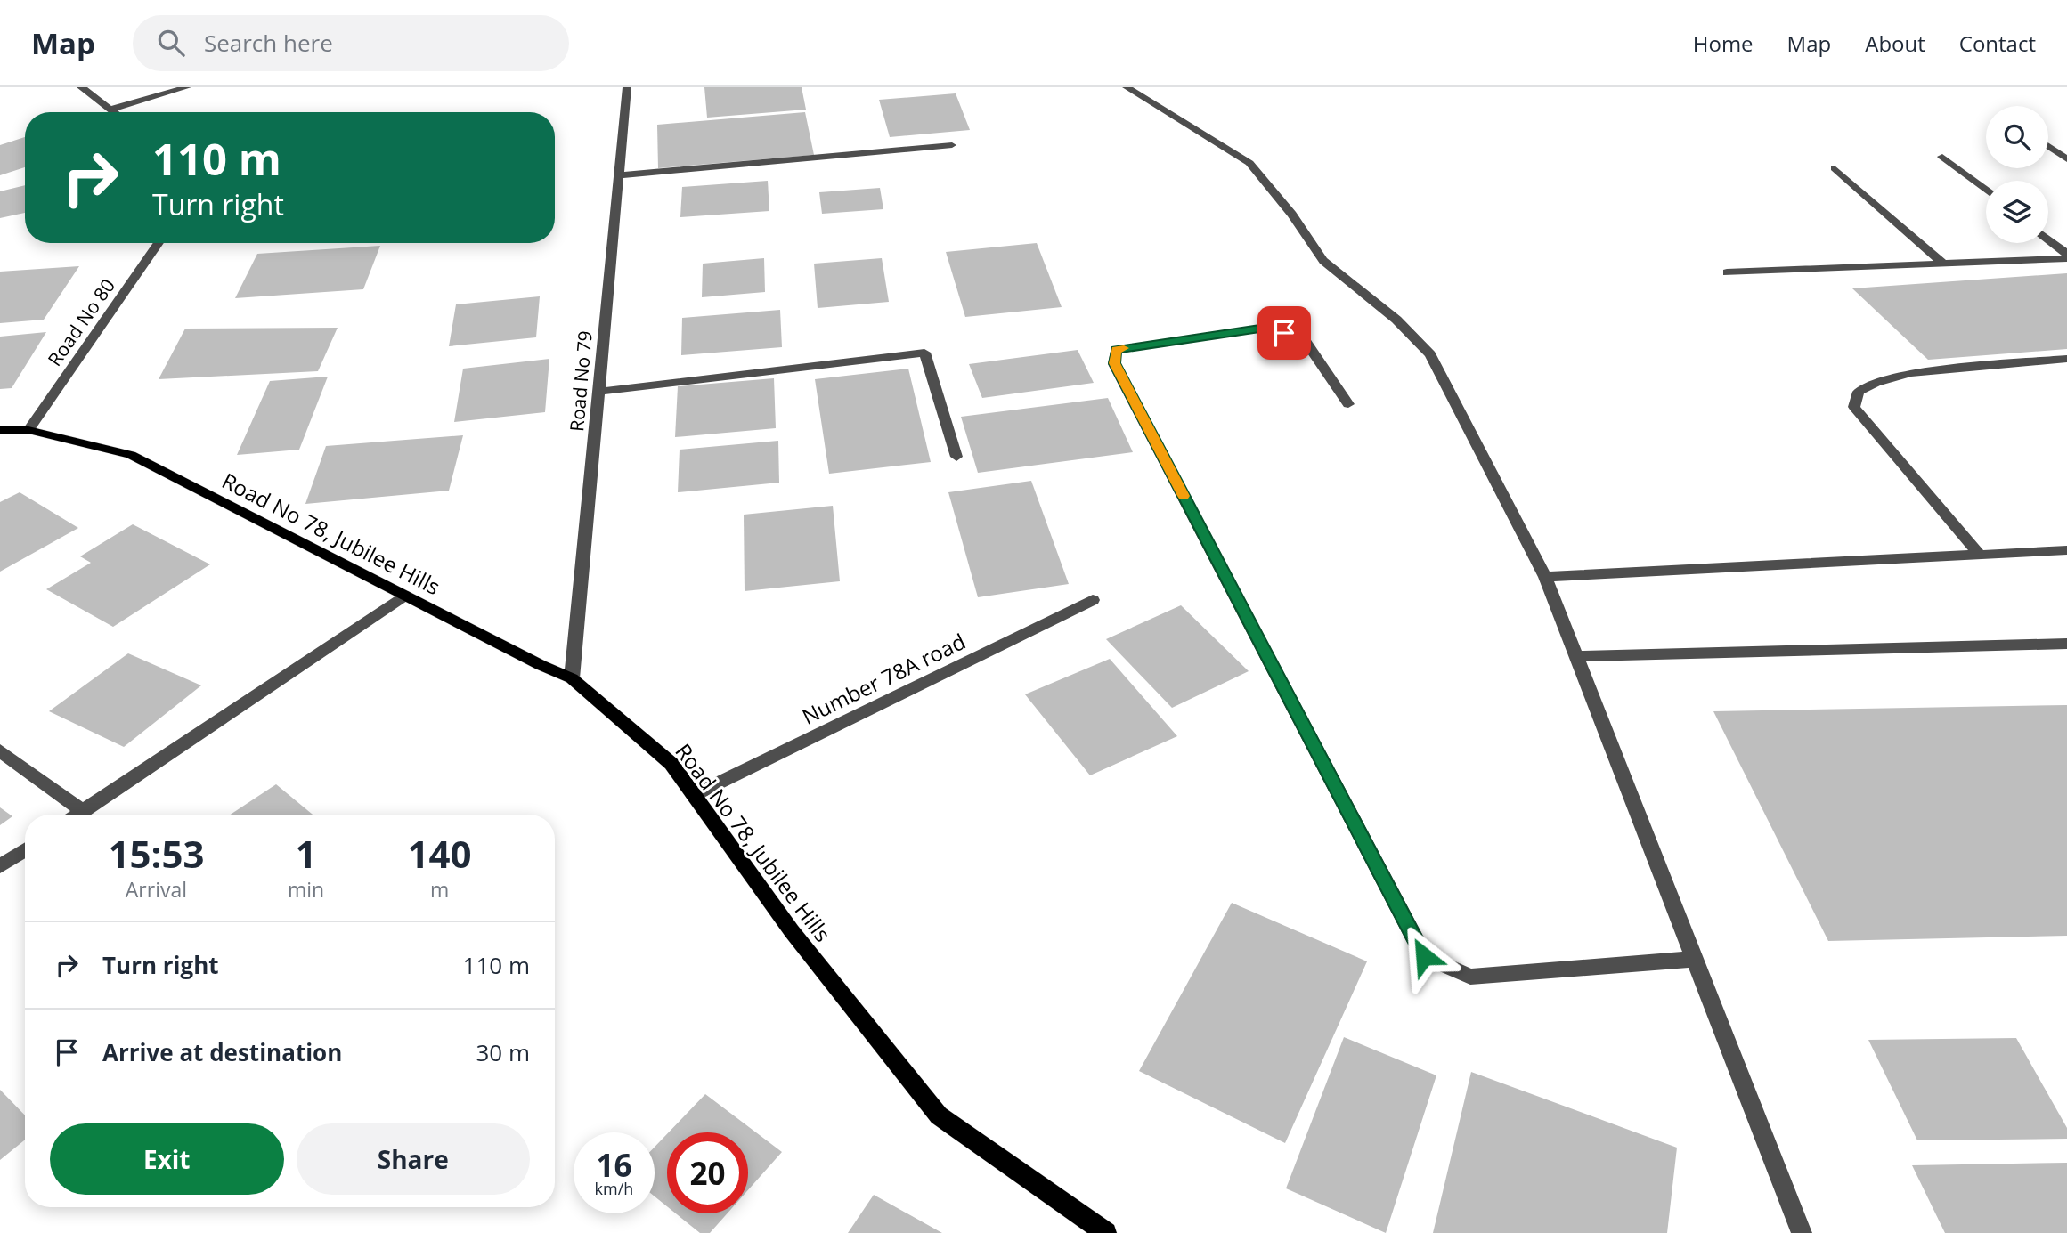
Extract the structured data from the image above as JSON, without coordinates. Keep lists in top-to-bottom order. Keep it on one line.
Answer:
{"streets":{"main road":["Road No 78, Jubilee Hills"],"street":["Road No 80","Road No 79","Number 78A road"]},"crossings":[["Road No 80","Road No 78, Jubilee Hills"],["Road No 79","Road No 78, Jubilee Hills"],["Road No 78, Jubilee Hills","Number 78A road"]],"page":{"header":"Map","search":"Search here","nav":["Home","Map","About","Contact"],"turn":["110 m","Turn right"],"eta":["15:53","Arrival","1","min","140","m"],"list":[{"name":"Turn right","value":"110 m"},{"name":"Arrive at destination","value":"30 m"}],"buttons":["Exit","Share"],"speed":"16 km/h","limit":"20"}}
